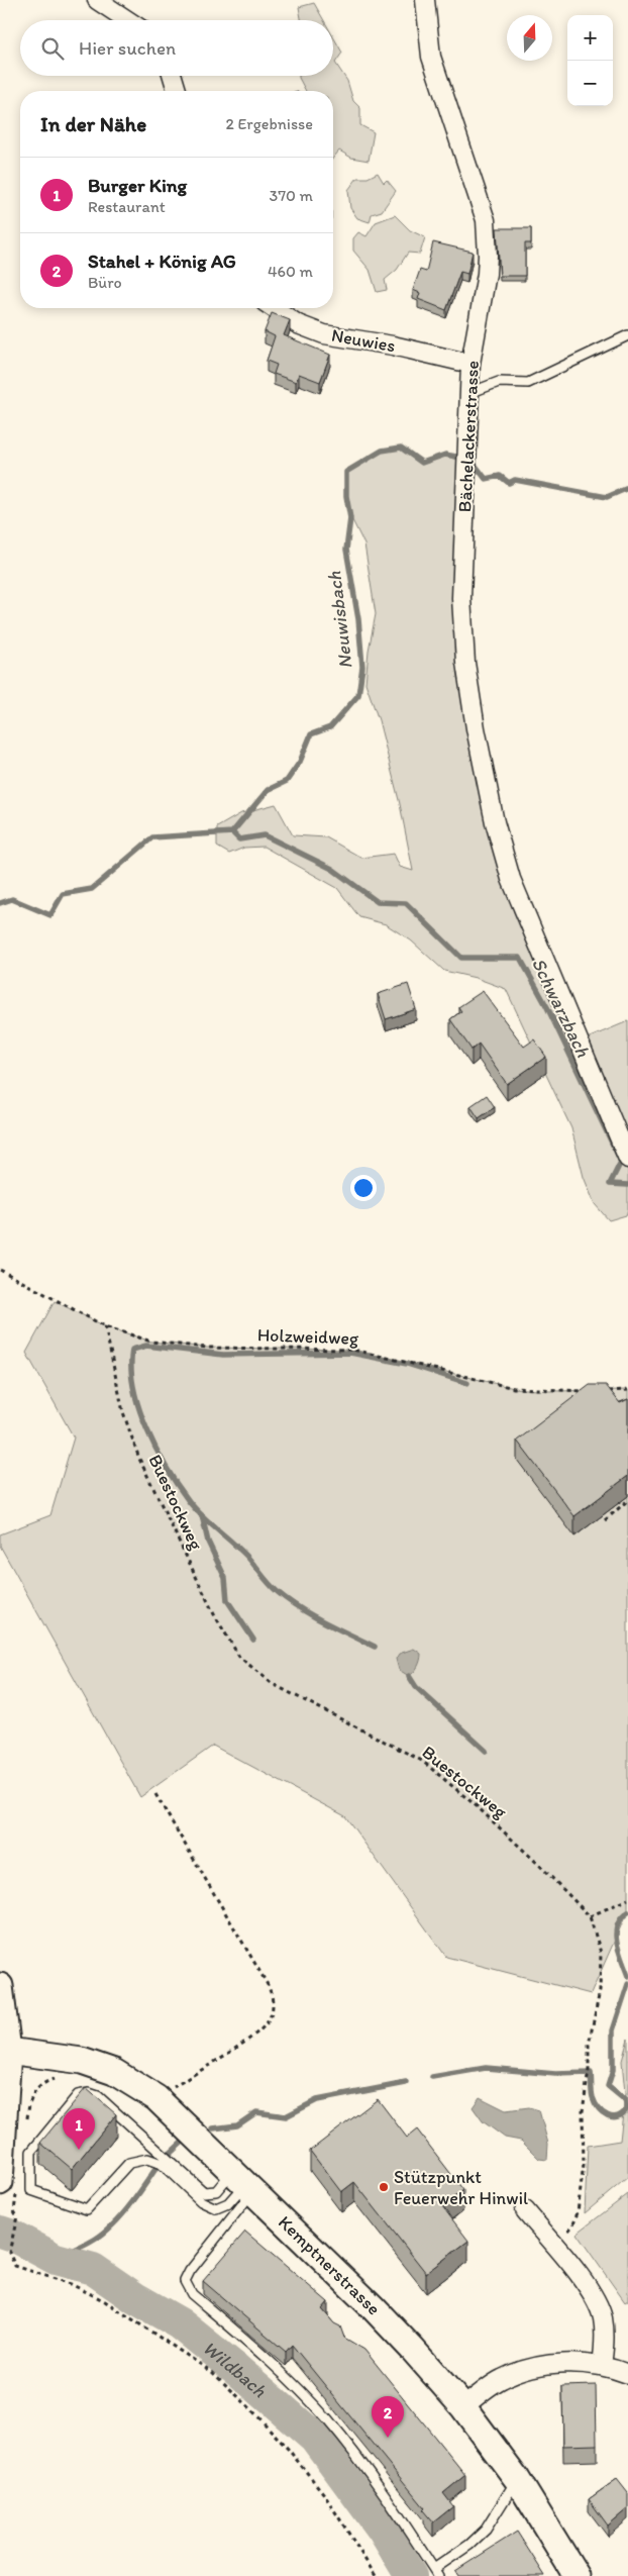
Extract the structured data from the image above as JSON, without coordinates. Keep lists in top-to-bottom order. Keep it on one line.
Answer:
{"streets":{"street":["Neuwies","Bächelackerstrasse","Kemptnerstrasse"],"path":["Holzweidweg","Buestockweg"]},"crossings":[["Neuwies","Bächelackerstrasse"],["Holzweidweg","Buestockweg"]],"water":["Neuwisbach","Schwarzbach","Wildbach"],"places":["Stützpunkt Feuerwehr Hinwil"],"north":"top","page":{"map_buttons":["+","−"],"search":"Hier suchen","heading":["In der Nähe","2 Ergebnisse"],"list":[{"mark":"1","name":"Burger King","note":"Restaurant","value":"370 m"},{"mark":"2","name":"Stahel + König AG","note":"Büro","value":"460 m"}],"pins":["1","2"]}}
